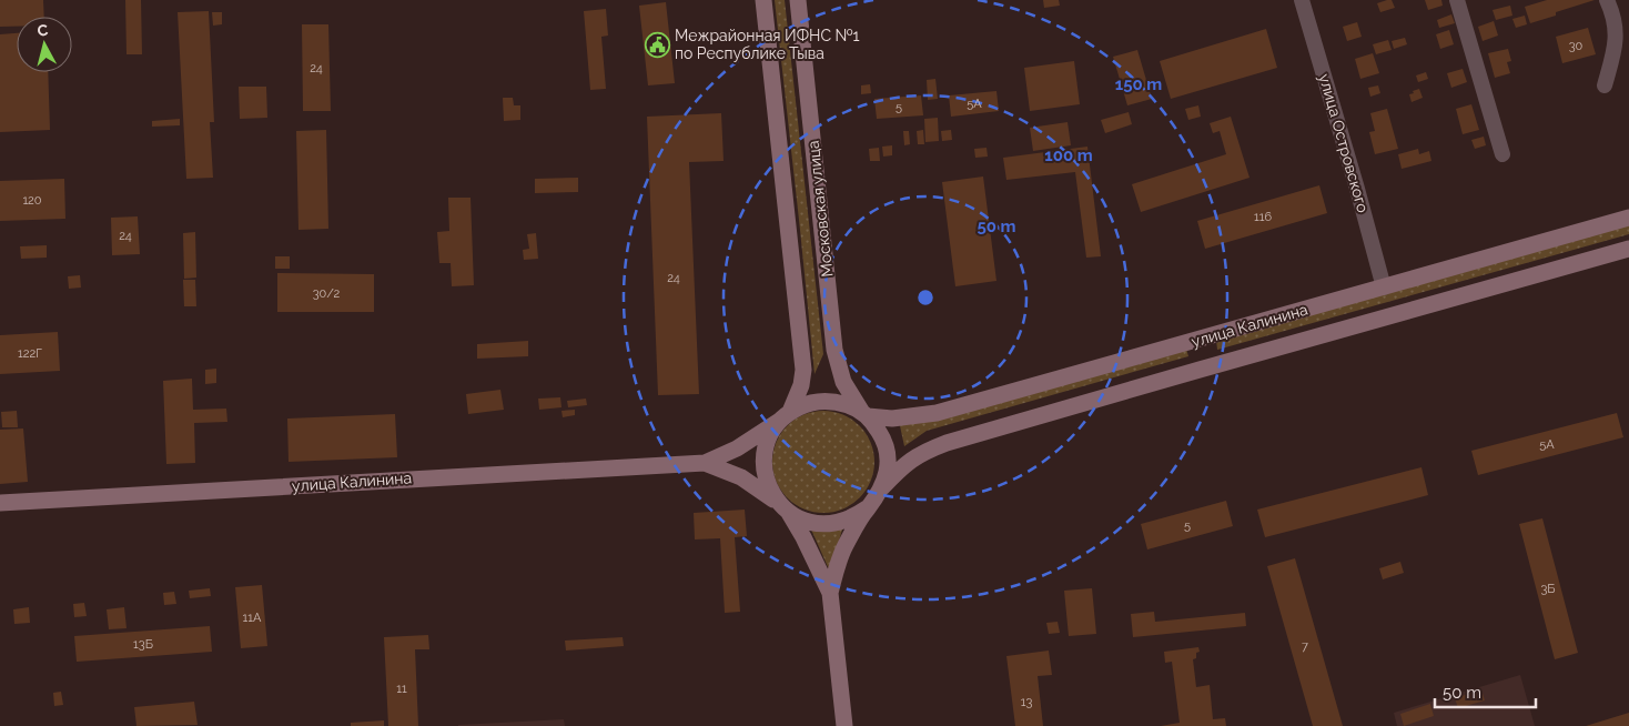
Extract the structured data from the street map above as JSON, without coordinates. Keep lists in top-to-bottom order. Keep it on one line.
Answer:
{"streets":{"main road":["Московская улица","улица Калинина"],"street":["улица Островского"]},"crossings":[["улица Островского","улица Калинина"],["Московская улица","улица Калинина"]],"places":{"public building":["Межрайонная ИФНС №1 по Республике Тыва"]},"house_numbers":["30","24","5А","5","120","116","24","24","30/2","122Г","5А","5","3Б","11А","13Б","7","11","13"],"scale_bar":"50 m","north":"top","rings":["150 m","100 m","50 m"]}
